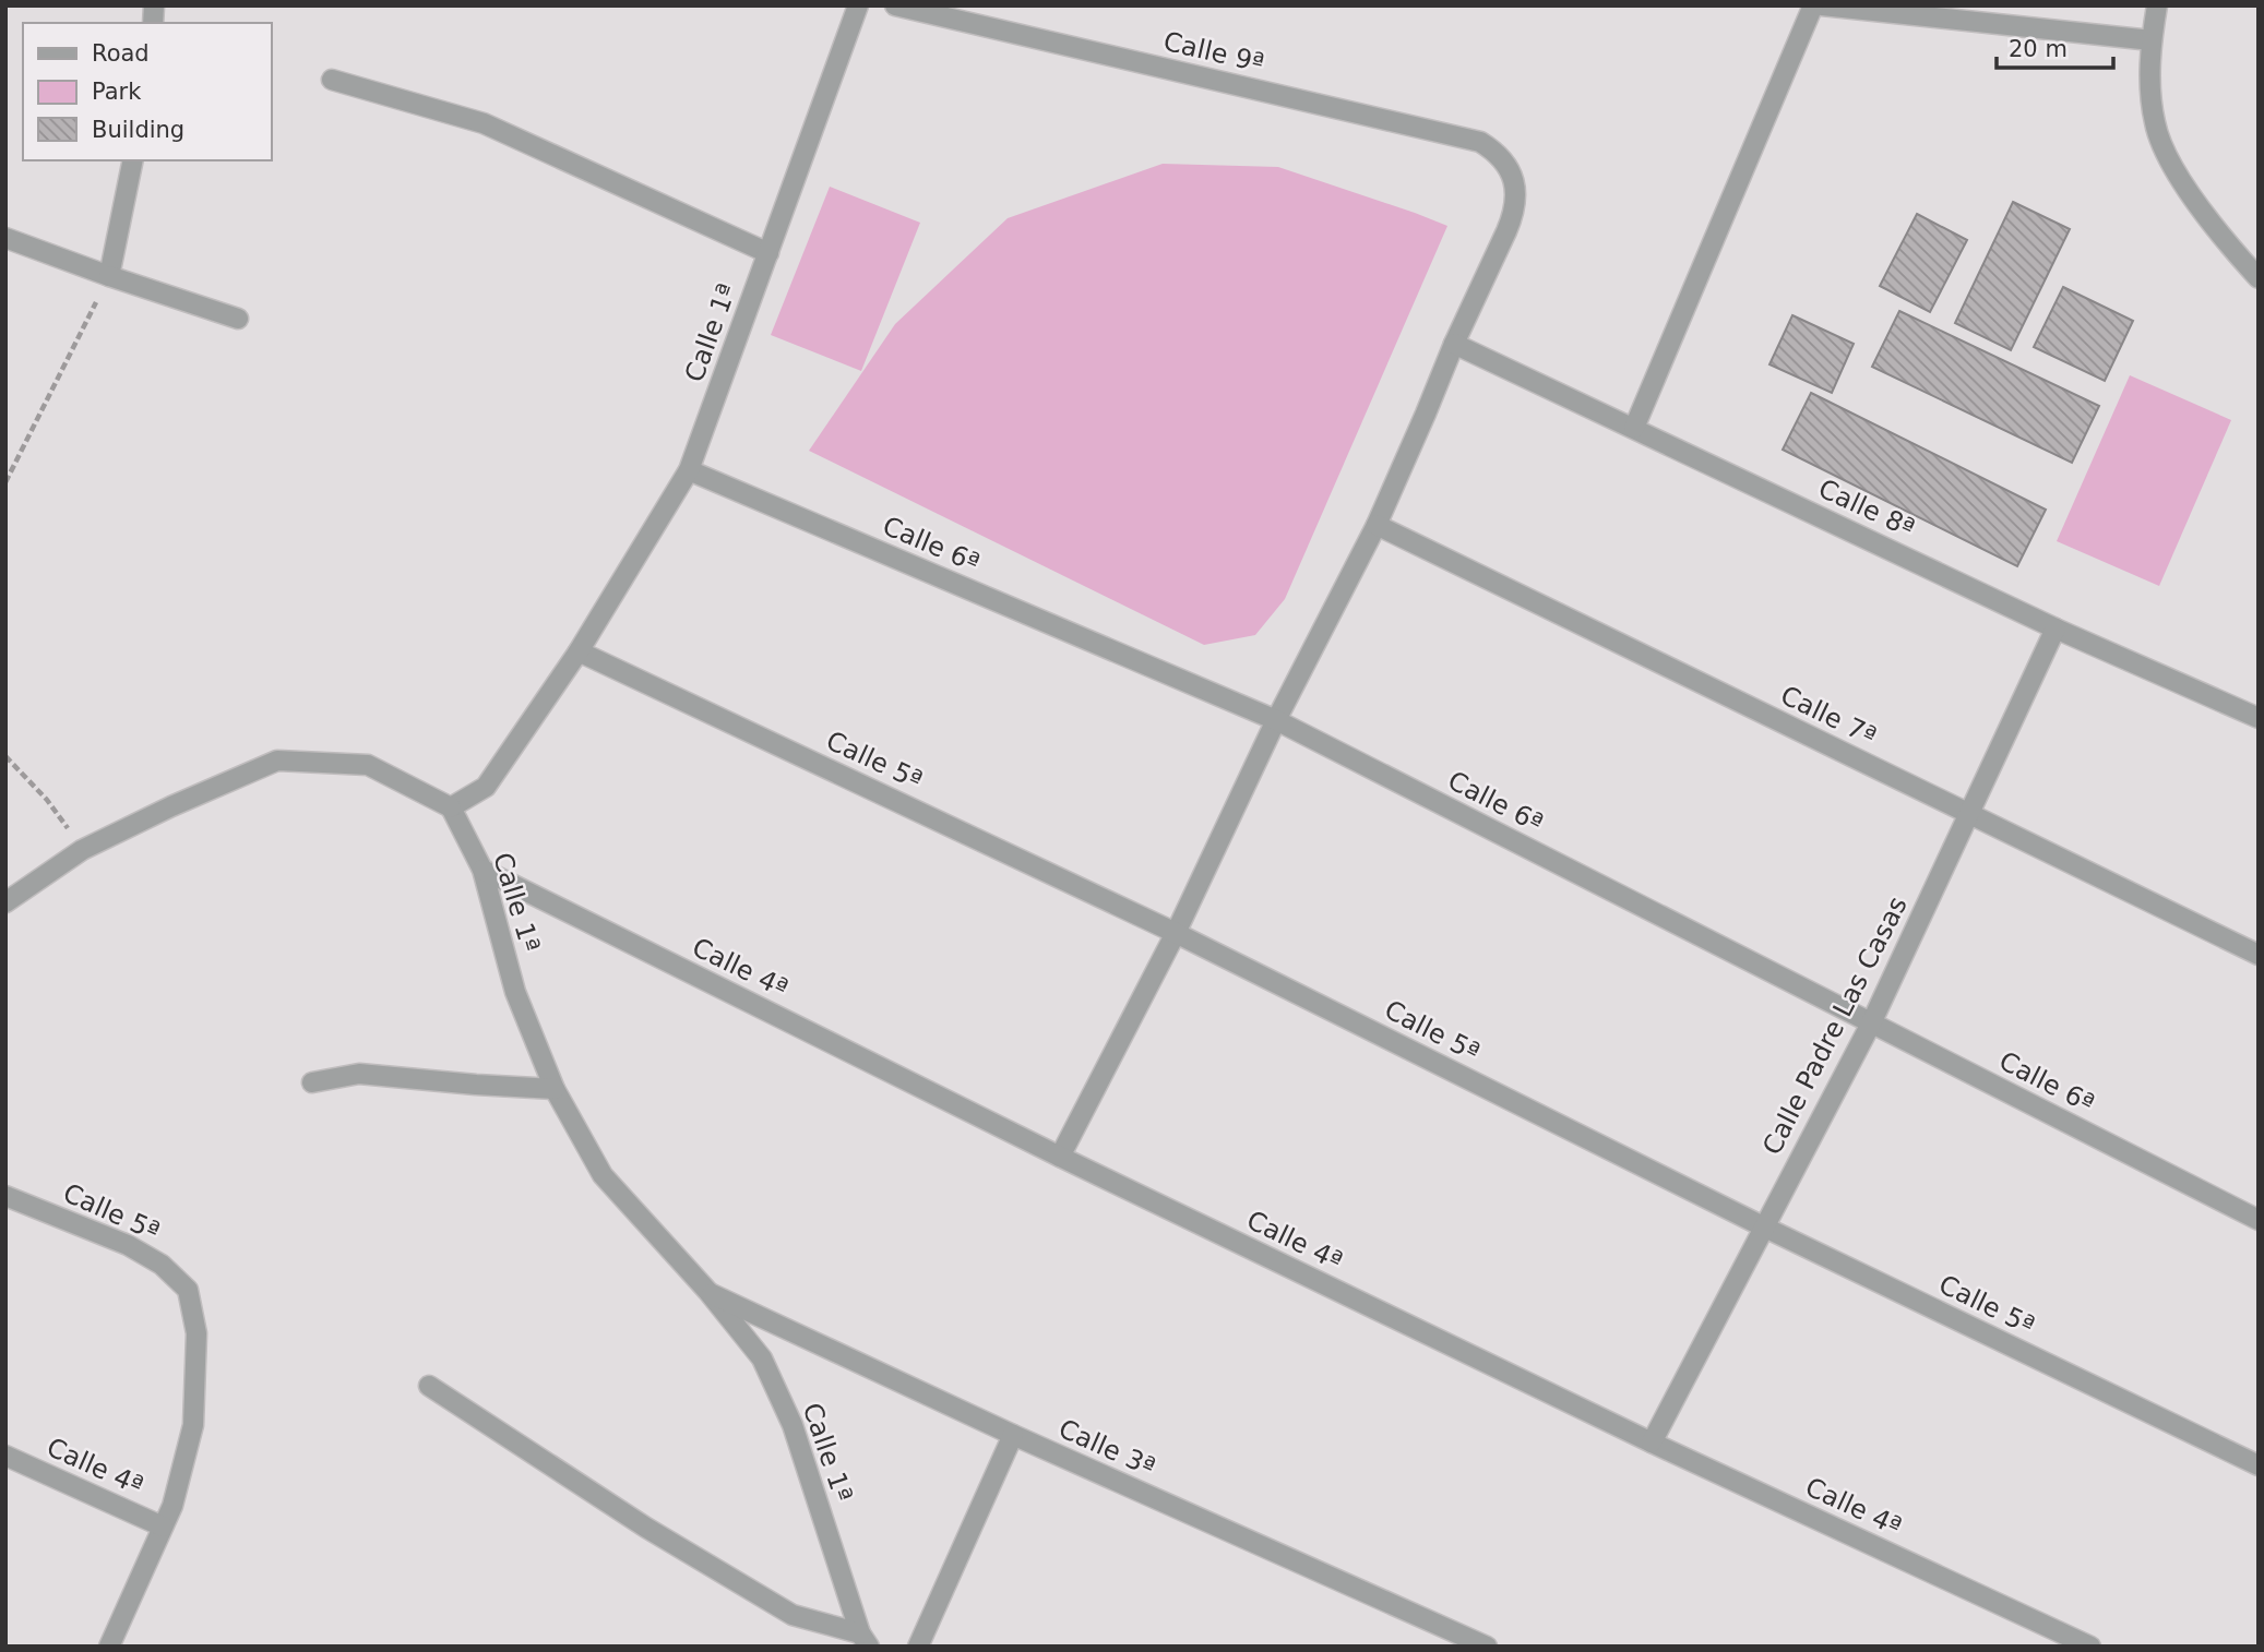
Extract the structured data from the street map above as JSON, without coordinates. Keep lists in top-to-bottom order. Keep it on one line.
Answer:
{"streets":{"street":["Calle 9ª","Calle 1ª","Calle 8ª","Calle 6ª","Calle 7ª","Calle 5ª","Calle 4ª","Calle Padre Las Casas","Calle 3ª"]},"crossings":[["Calle 9ª","Calle 8ª"],["Calle 1ª","Calle 6ª"],["Calle 1ª","Calle 5ª"],["Calle 1ª","Calle 4ª"],["Calle 1ª","Calle 3ª"],["Calle 8ª","Calle Padre Las Casas"],["Calle 6ª","Calle Padre Las Casas"],["Calle 7ª","Calle Padre Las Casas"],["Calle 5ª","Calle 4ª"],["Calle 5ª","Calle Padre Las Casas"],["Calle 4ª","Calle Padre Las Casas"]],"legend":["Road","Park","Building"],"scale_bar":"20 m"}
